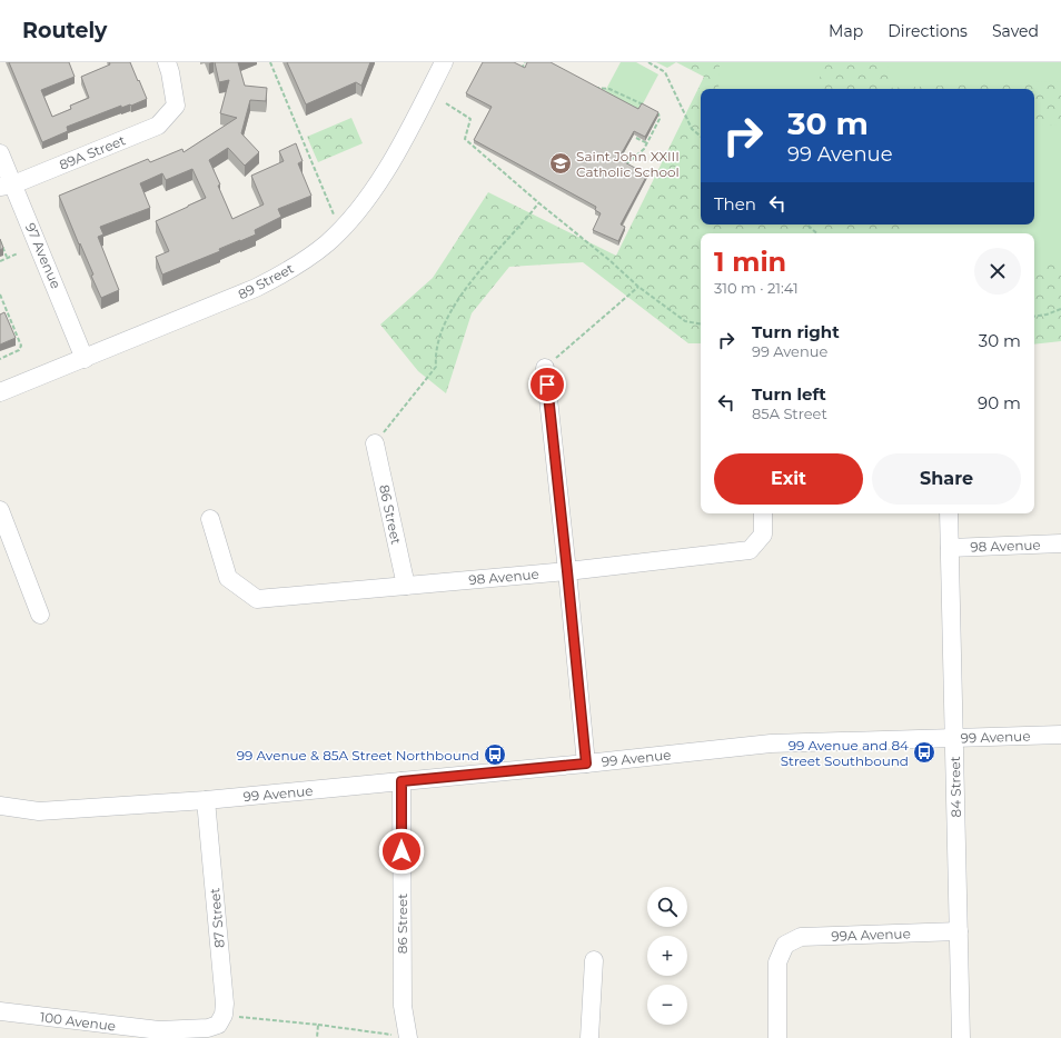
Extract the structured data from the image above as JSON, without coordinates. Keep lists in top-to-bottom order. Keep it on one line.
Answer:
{"streets":{"street":["89A Street","97 Avenue","89 Street","86 Street","98 Avenue","99 Avenue","84 Street","87 Street","99A Avenue","100 Avenue"]},"crossings":[["89A Street","97 Avenue"],["97 Avenue","89 Street"],["86 Street","98 Avenue"],["86 Street","99 Avenue"],["98 Avenue","84 Street"],["99 Avenue","84 Street"],["99 Avenue","87 Street"],["84 Street","99A Avenue"],["87 Street","100 Avenue"]],"places":{"school or university":["Saint John XXIII Catholic School"],"bus stop":["99 Avenue and 84 Street Southbound","99 Avenue & 85A Street Northbound"]},"page":{"header":"Routely","nav":["Map","Directions","Saved"],"turn":["30 m","99 Avenue"],"then":"Then","heading":["1 min","310 m · 21:41"],"list":[{"name":"Turn right","note":"99 Avenue","value":"30 m"},{"name":"Turn left","note":"85A Street","value":"90 m"}],"buttons":["Exit","Share"],"map_buttons":["+","−"]}}
